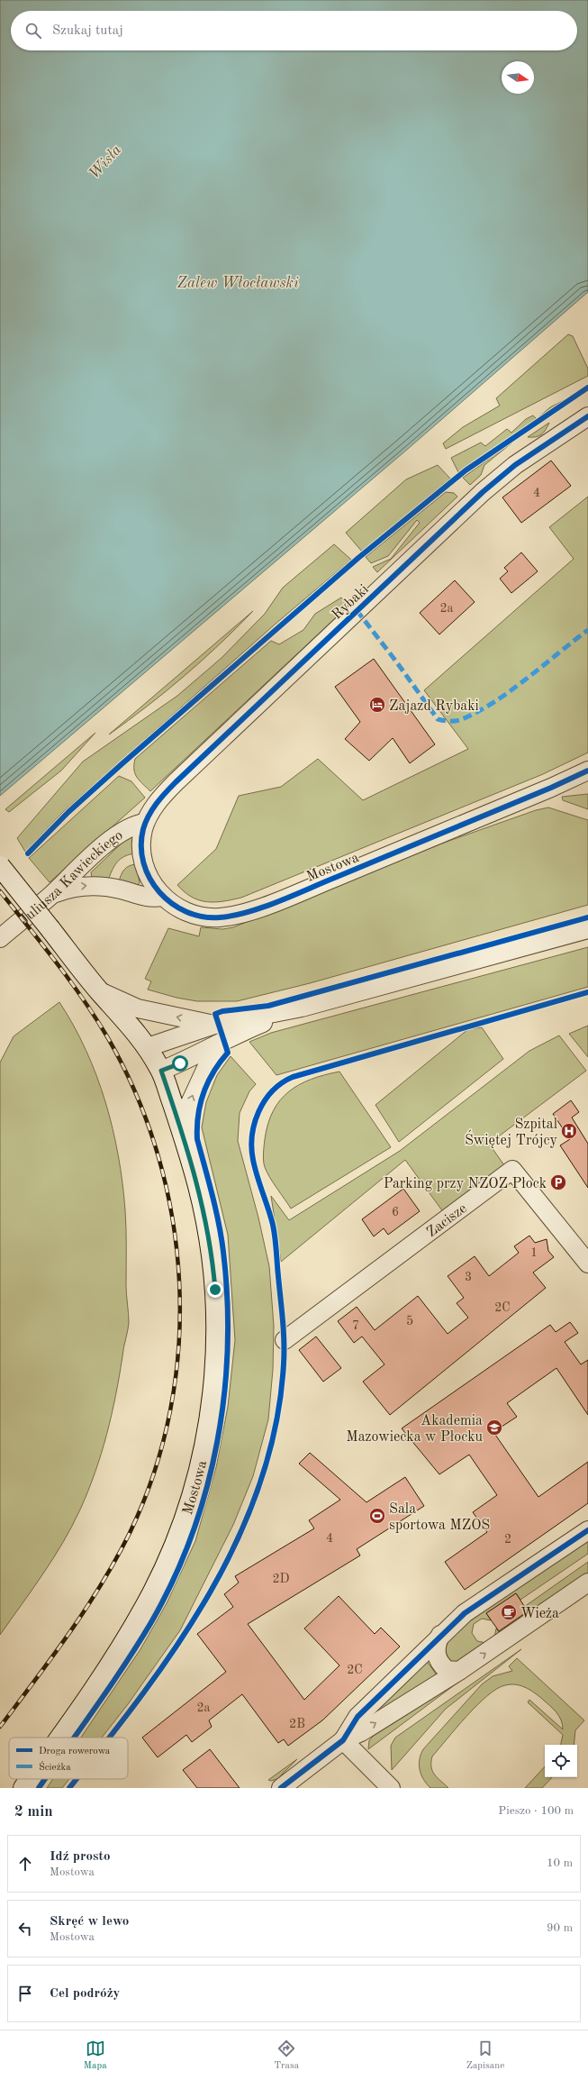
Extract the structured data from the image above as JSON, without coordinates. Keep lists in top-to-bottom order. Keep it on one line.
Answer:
{"streets":{"main road":["Mostowa"],"street":["Rybaki","Juliusza Kawieckiego","Zacisze"]},"crossings":[["Rybaki","Mostowa"],["Rybaki","Juliusza Kawieckiego"],["Mostowa","Juliusza Kawieckiego"]],"water":["Wisła","Zalew Włocławski"],"places":{"hotel":["Zajazd Rybaki"],"hospital":["Szpital Świętej Trójcy"],"parking":["Parking przy NZOZ Płock"],"school or university":["Akademia Mazowiecka w Płocku"],"sports":["Sala sportowa MZOS"],"cafe":["Wieża"]},"house_numbers":["4","2a","6","1","3","2C","5","7","4","2","2D","2C","2a","2B"],"legend":["Droga rowerowa","Ścieżka"],"north":"right","page":{"search":"Szukaj tutaj","heading":["2 min","Pieszo · 100 m"],"list":[["Idź prosto","Mostowa","10 m"],["Skręć w lewo","Mostowa","90 m"],"Cel podróży"],"nav":["Mapa","Trasa","Zapisane"]}}
